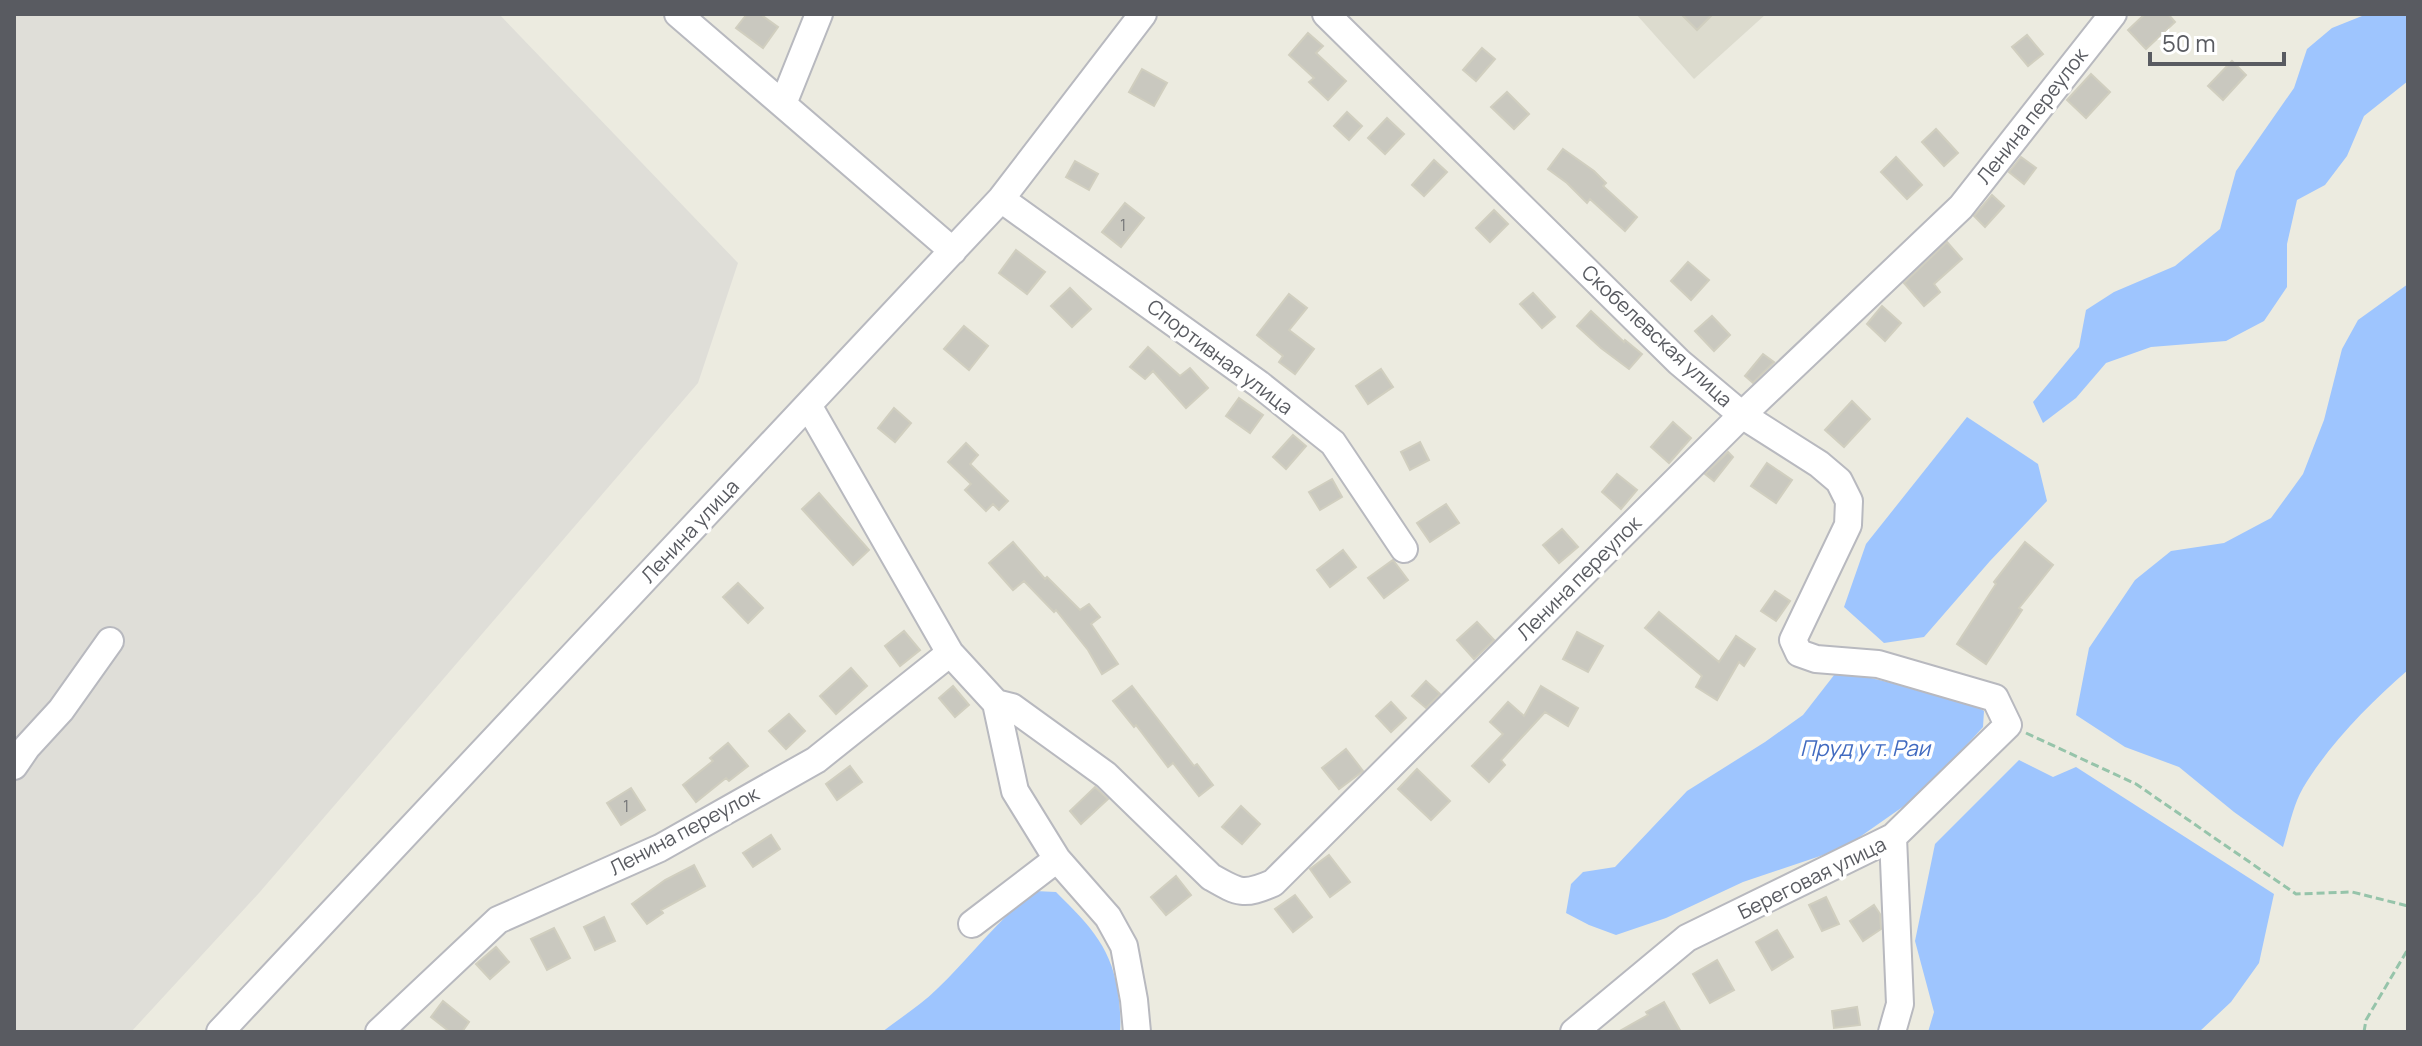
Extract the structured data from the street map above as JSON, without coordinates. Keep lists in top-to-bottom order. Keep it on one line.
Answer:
{"streets":{"street":["Ленина переулок","Скобелевская улица","Спортивная улица","Ленина улица","Береговая улица"]},"crossings":[["Ленина переулок","Скобелевская улица"],["Спортивная улица","Ленина улица"]],"water":["Пруд у т. Раи"],"house_numbers":["1","1"],"scale_bar":"50 m"}
